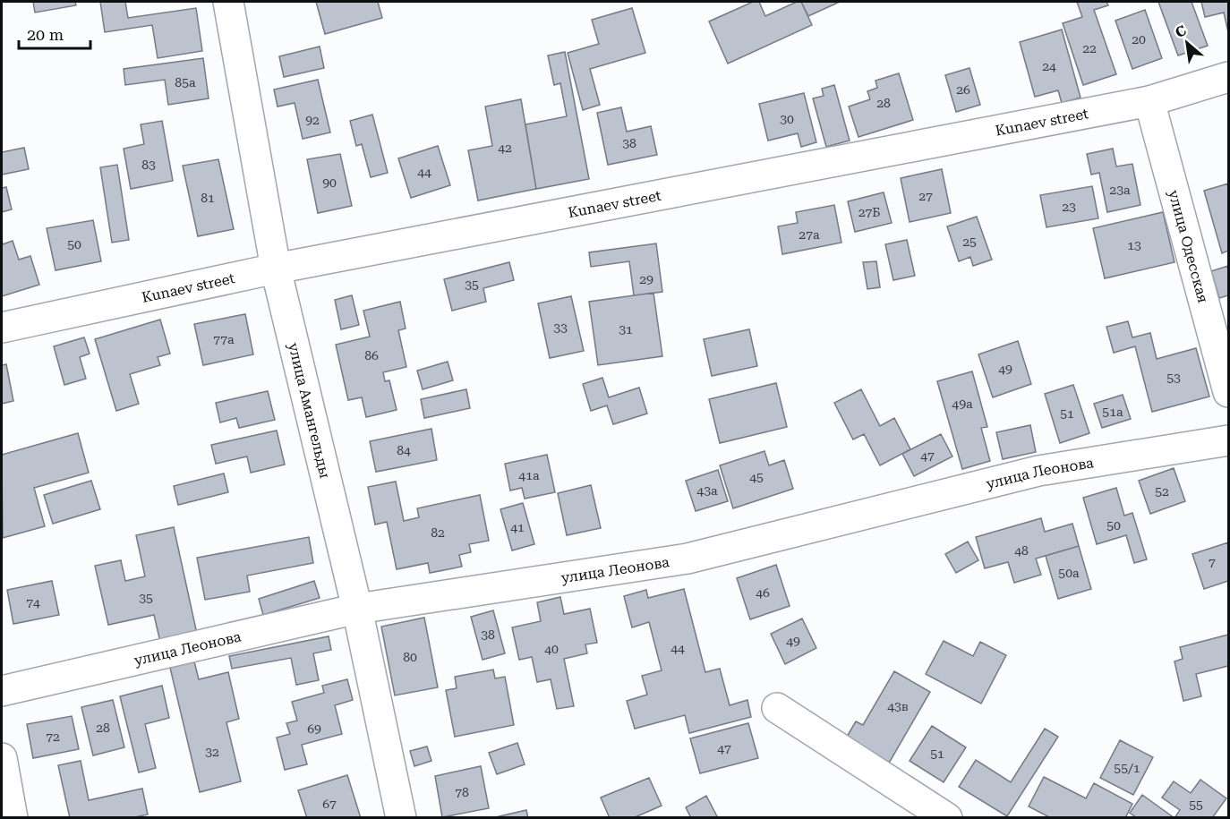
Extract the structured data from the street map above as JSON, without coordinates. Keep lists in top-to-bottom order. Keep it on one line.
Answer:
{"streets":{"street":["Kunaev street","улица Одесская","улица Амангельды","улица Леонова"]},"crossings":[["Kunaev street","улица Одесская"],["Kunaev street","улица Амангельды"],["улица Амангельды","улица Леонова"]],"house_numbers":["20","22","24","85а","26","28","30","92","38","42","83","44","90","23а","27","81","23","27Б","27а","25","50","13","29","35","33","31","77а","86","49","53","49а","51а","51","84","47","41а","45","43а","52","50","41","82","48","7","50а","46","35","74","38","49","44","40","80","43в","28","69","72","47","32","51","55/1","78","67","55"],"scale_bar":"20 m","north":"top left"}
